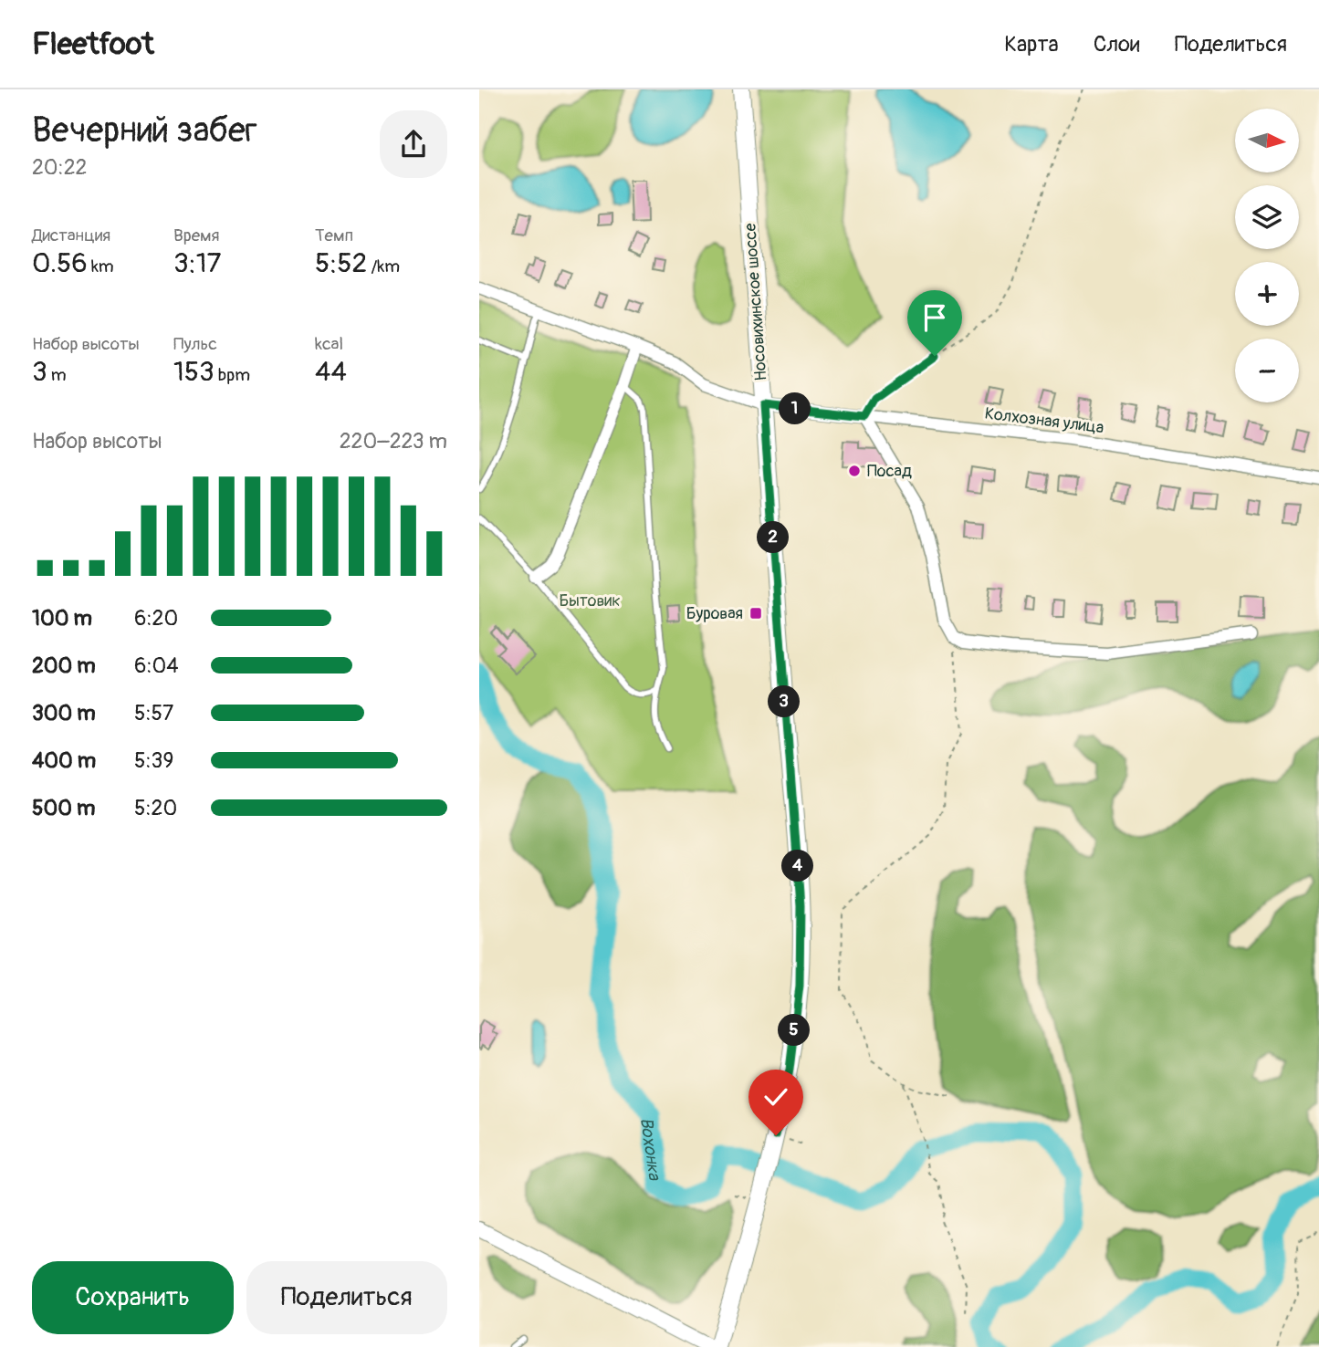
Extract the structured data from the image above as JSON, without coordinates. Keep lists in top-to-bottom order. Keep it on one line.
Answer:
{"streets":{"main road":["Носовихинское шоссе"],"street":["Колхозная улица"]},"crossings":[["Носовихинское шоссе","Колхозная улица"]],"water":["Вохонка"],"parks":["Бытовик"],"places":{"other":["Посад"],"transit":["Буровая"]},"north":"right","page":{"header":"Fleetfoot","nav":["Карта","Слои","Поделиться"],"heading":["Вечерний забег","20:22"],"map_buttons":["+","−"],"stats":[["Дистанция","0.56 km"],["Время","3:17"],["Темп","5:52 /km"],["Набор высоты","3 m"],["Пульс","153 bpm"],["kcal","44"]],"pins":["1","2","3","4","5"],"chart":["Набор высоты","220–223 m"],"list":[{"name":"100 m","note":"6:20"},{"name":"200 m","note":"6:04"},{"name":"300 m","note":"5:57"},{"name":"400 m","note":"5:39"},{"name":"500 m","note":"5:20"}],"buttons":["Сохранить","Поделиться"]}}
